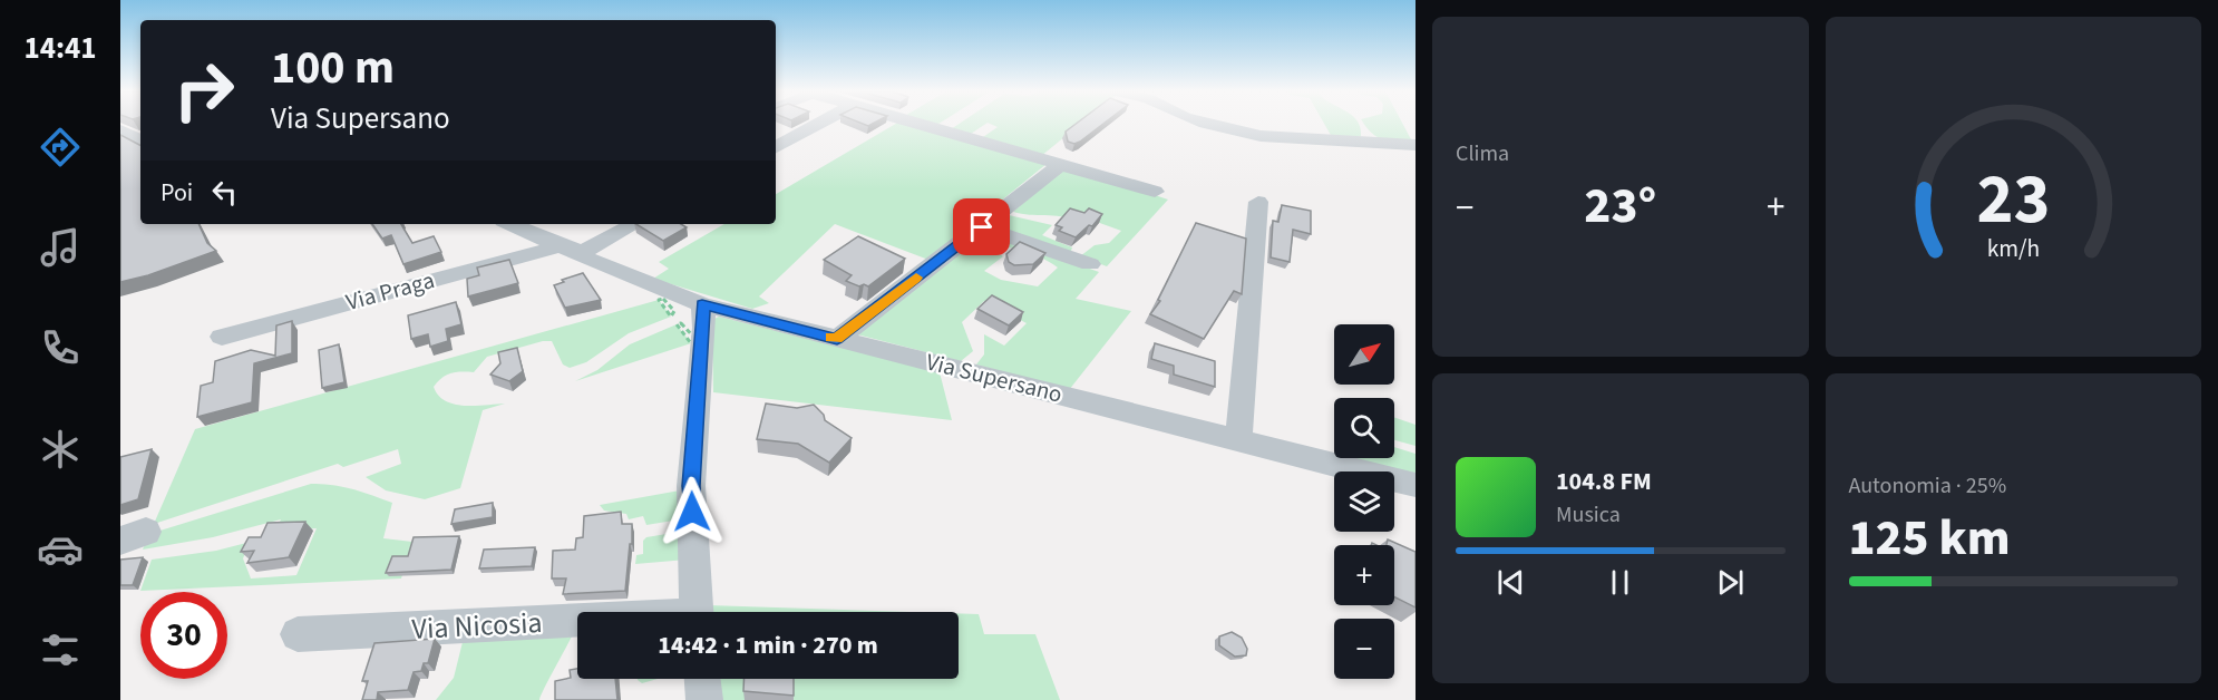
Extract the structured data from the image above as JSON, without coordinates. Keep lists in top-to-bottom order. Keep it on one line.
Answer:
{"streets":{"street":["Via Praga","Via Supersano","Via Nicosia"]},"crossings":[["Via Praga","Via Supersano"]],"north":"top right","page":{"tabs":"14:41","tile":["Clima",["Autonomia · 25%","125 km"]],"turn":["100 m","Via Supersano"],"then":"Poi","heat":["−","23°","+"],"map_buttons":["+","−"],"song":["104.8 FM","Musica"],"limit":"30","trip":"14:42 · 1 min · 270 m","gauge":["23","km/h"]}}
